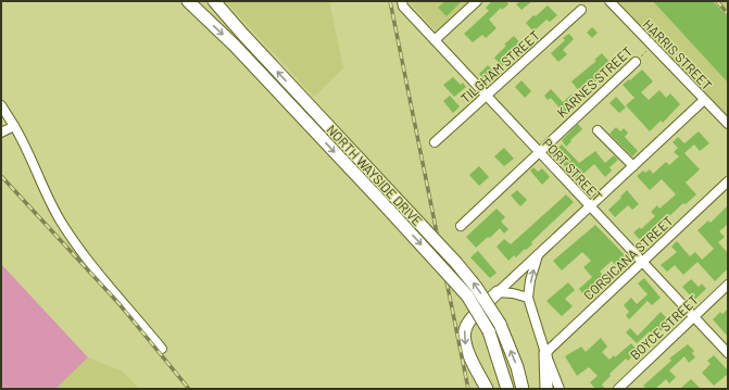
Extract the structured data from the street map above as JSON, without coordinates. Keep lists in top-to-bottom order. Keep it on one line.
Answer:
{"streets":{"main road":["NORTH WAYSIDE DRIVE"],"street":["HARRIS STREET","TILGHAM STREET","KARNES STREET","PORT STREET","CORSICANA STREET","BOYCE STREET"]},"crossings":[["HARRIS STREET","KARNES STREET"],["TILGHAM STREET","PORT STREET"],["KARNES STREET","PORT STREET"],["PORT STREET","CORSICANA STREET"],["PORT STREET","BOYCE STREET"]]}
